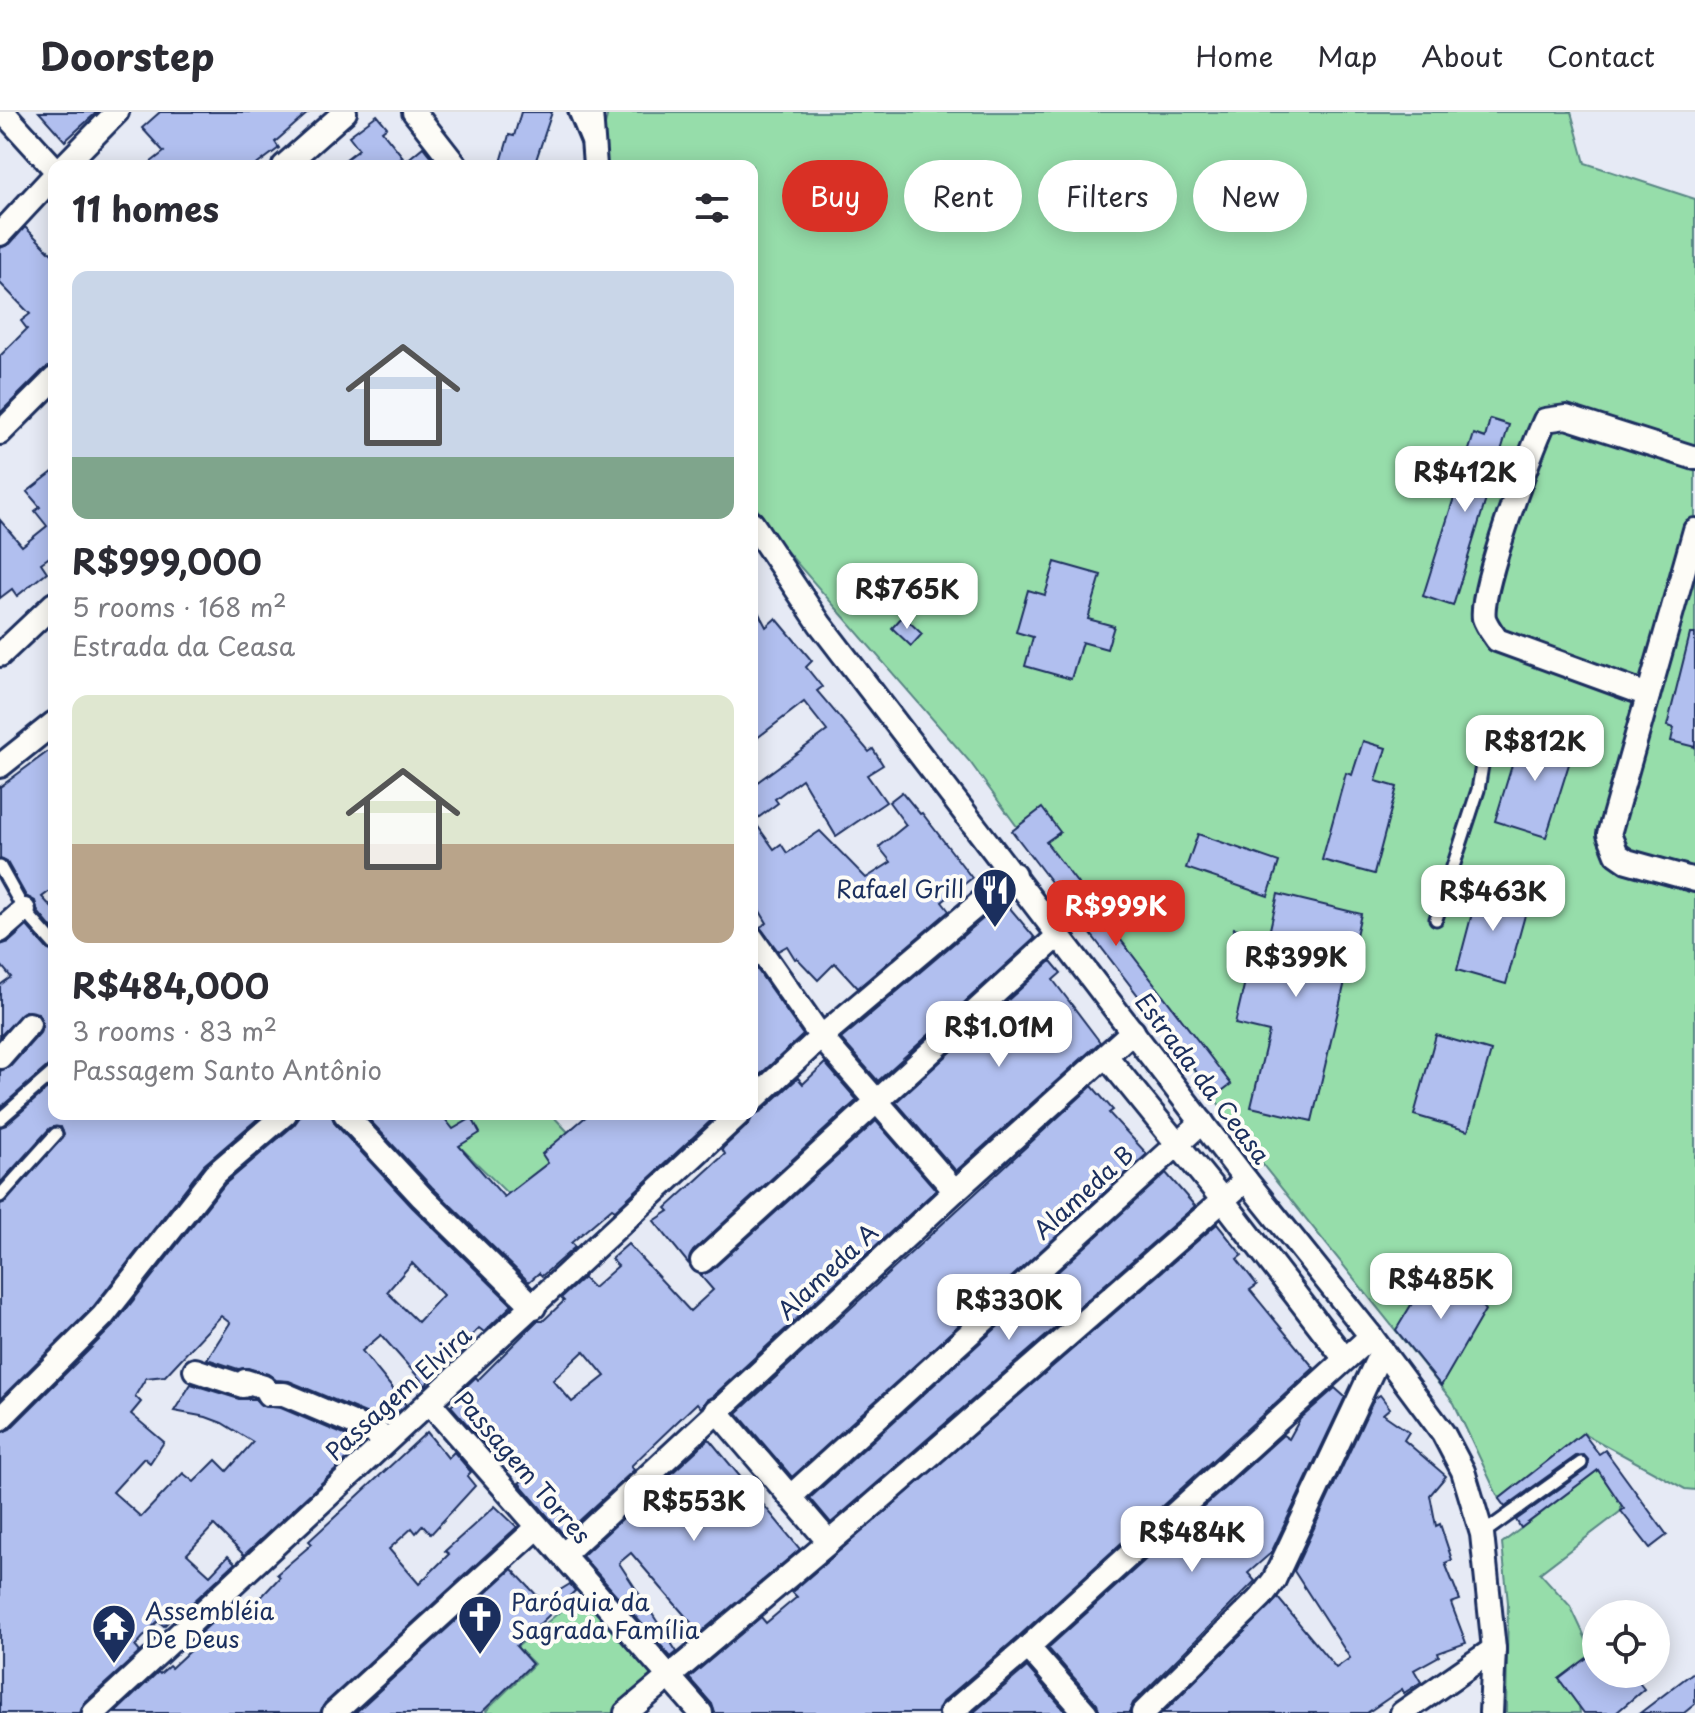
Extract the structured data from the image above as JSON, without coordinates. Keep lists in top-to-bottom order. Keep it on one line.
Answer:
{"streets":{"street":["Estrada da Ceasa","Alameda B","Alameda A","Passagem Elvira","Passagem Torres"]},"crossings":[["Estrada da Ceasa","Alameda B"],["Estrada da Ceasa","Alameda A"],["Alameda A","Passagem Torres"],["Passagem Elvira","Passagem Torres"]],"places":{"restaurant":["Rafael Grill"],"church":["Paróquia da Sagrada Família"],"temple":["Assembléia De Deus"]},"page":{"header":"Doorstep","nav":["Home","Map","About","Contact"],"chip":["Buy","Rent","Filters","New"],"heading":"11 homes","list":[{"name":"R$999,000","note":"5 rooms · 168 m² · Estrada da Ceasa"},{"name":"R$484,000","note":"3 rooms · 83 m² · Passagem Santo Antônio"}],"price":["R$412K","R$765K","R$812K","R$463K","R$999K","R$399K","R$1.01M","R$485K","R$330K","R$553K","R$484K"]}}
